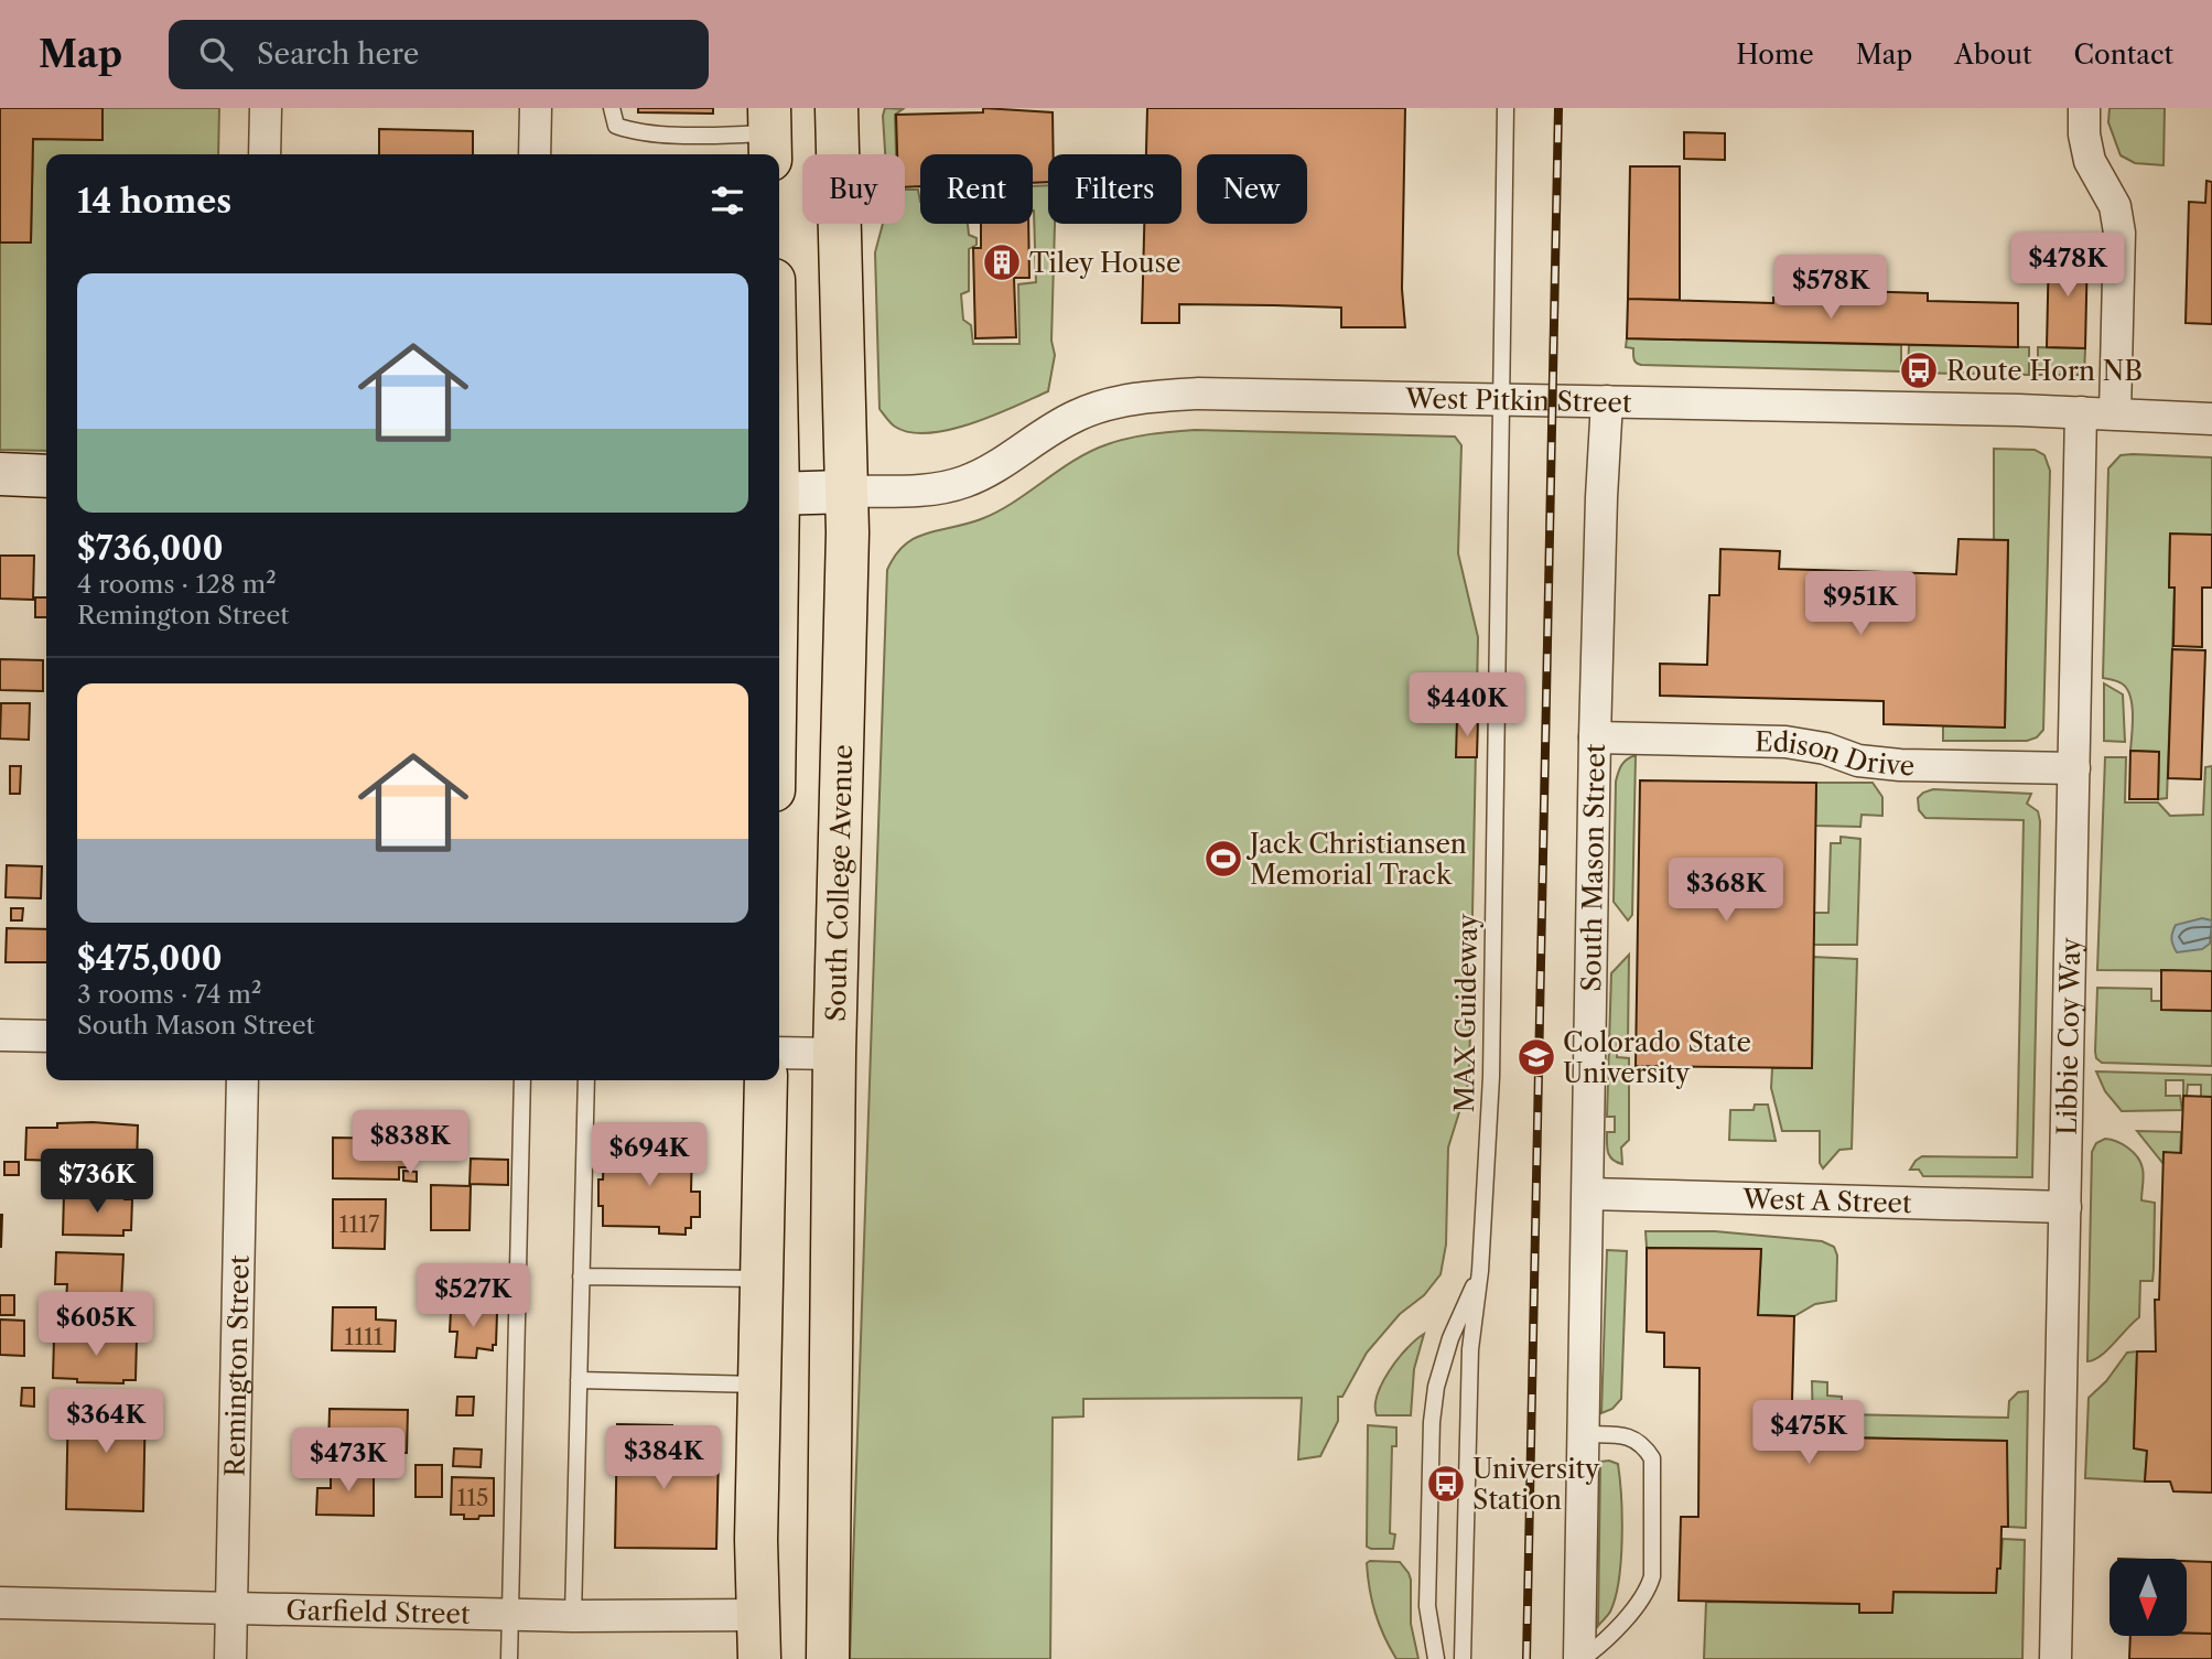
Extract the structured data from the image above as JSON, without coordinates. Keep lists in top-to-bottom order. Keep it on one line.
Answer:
{"streets":{"highway":["South College Avenue"],"street":["West Pitkin Street","Edison Drive","South Mason Street","Libbie Coy Way","West A Street","Remington Street","Garfield Street"],"lane":["MAX Guideway"]},"crossings":[["West Pitkin Street","South Mason Street"],["West Pitkin Street","South College Avenue"],["West Pitkin Street","MAX Guideway"],["West Pitkin Street","Libbie Coy Way"],["Edison Drive","South Mason Street"],["Edison Drive","Libbie Coy Way"],["South Mason Street","West A Street"],["Libbie Coy Way","West A Street"],["Remington Street","Garfield Street"]],"places":{"building":["Tiley House"],"bus stop":["Route Horn NB","University Station"],"sports":["Jack Christiansen Memorial Track"],"school or university":["Colorado State University"]},"house_numbers":["1117","1111","115"],"north":"bottom","page":{"header":"Map","search":"Search here","nav":["Home","Map","About","Contact"],"chip":["Buy","Rent","Filters","New"],"heading":"14 homes","price":["$478K","$578K","$951K","$440K","$368K","$838K","$694K","$736K","$527K","$605K","$364K","$475K","$384K","$473K"],"list":[{"name":"$736,000","note":"4 rooms · 128 m² · Remington Street"},{"name":"$475,000","note":"3 rooms · 74 m² · South Mason Street"}]}}
